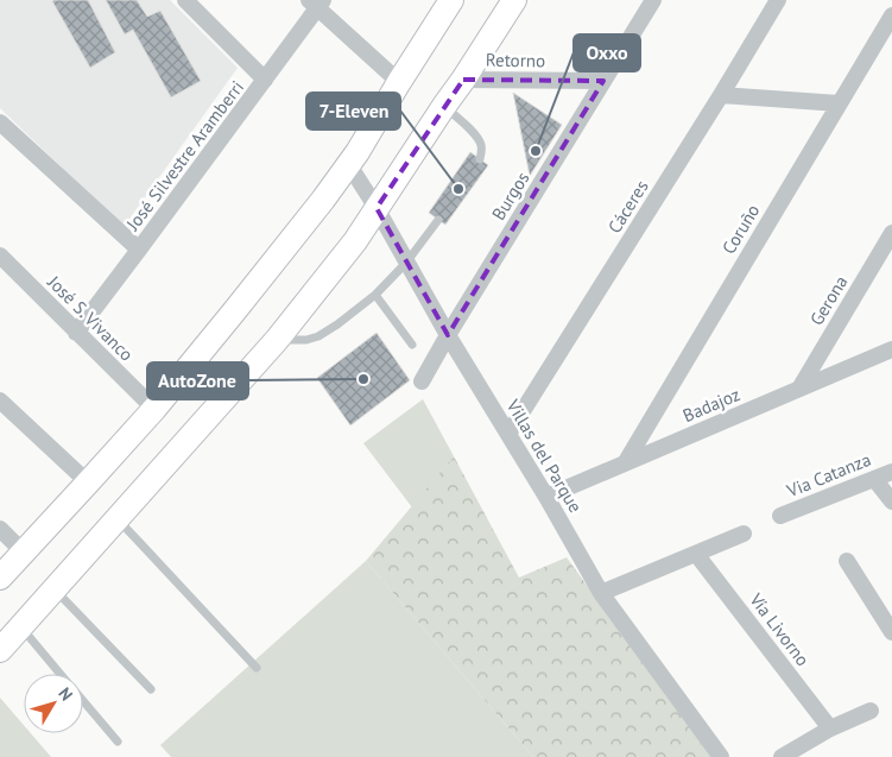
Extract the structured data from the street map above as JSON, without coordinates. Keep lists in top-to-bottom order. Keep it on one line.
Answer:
{"streets":{"street":["Retorno","José Silvestre Aramberri","Burgos","Cáceres","Coruño","Gerona","José S. Vivanco","Badajoz","Villas del Parque","Via Catanza","Vía Livorno"]},"crossings":[["Retorno","Burgos"],["José Silvestre Aramberri","José S. Vivanco"],["Burgos","Villas del Parque"],["Cáceres","Villas del Parque"],["Coruño","Badajoz"],["Gerona","Badajoz"],["Badajoz","Villas del Parque"]],"places":["Oxxo","7-Eleven","AutoZone"],"north":"top right"}
